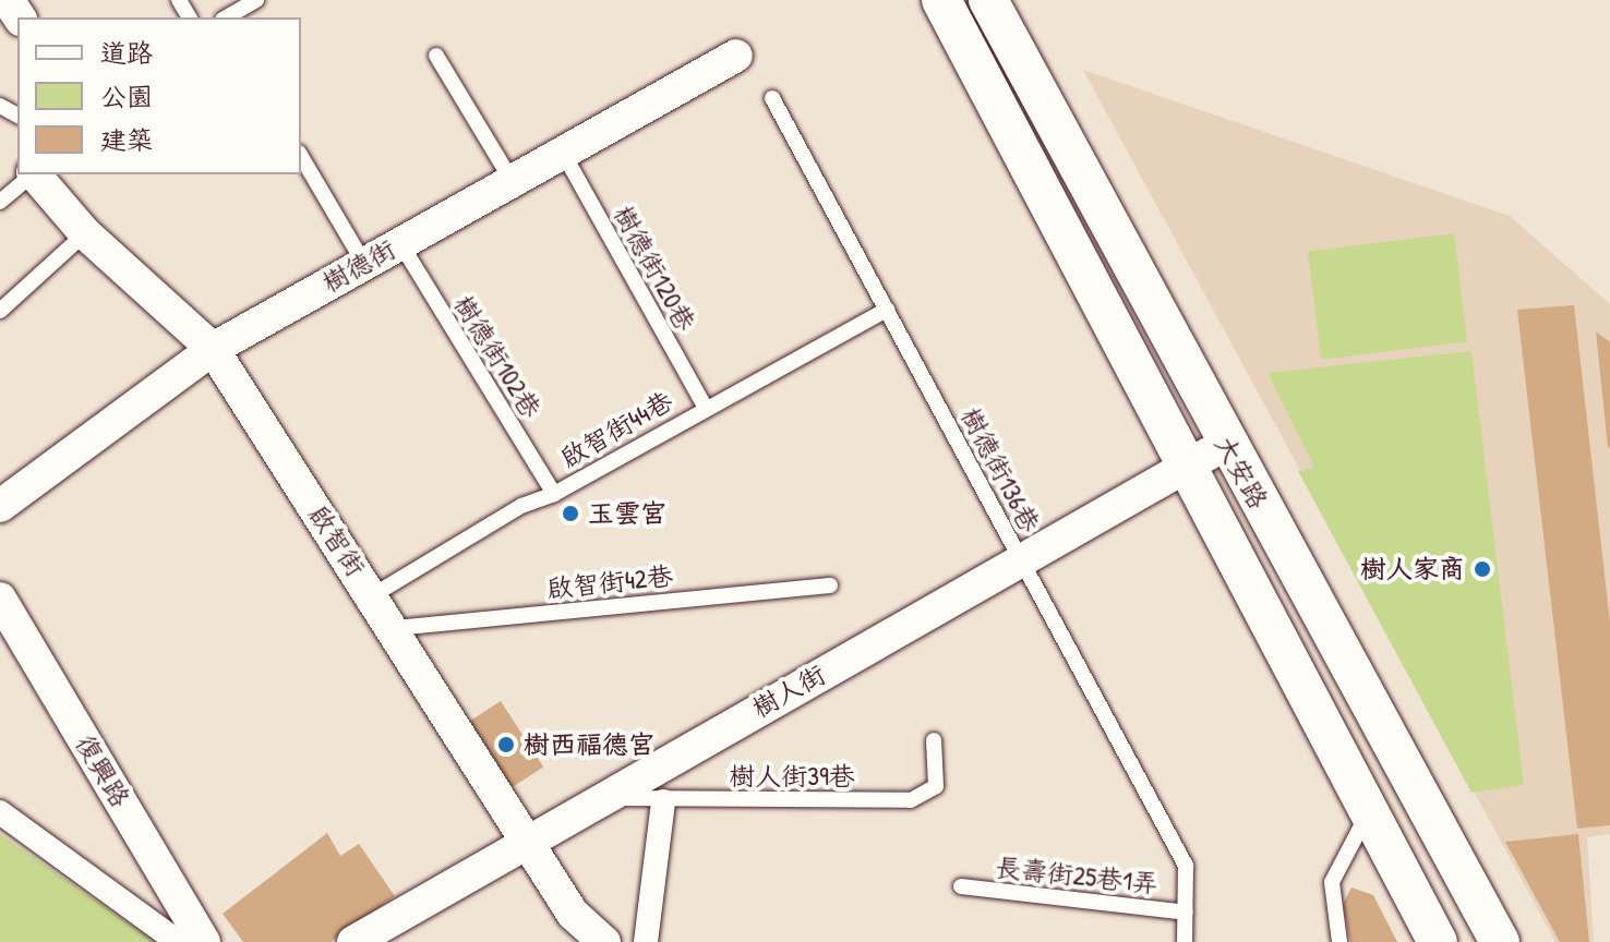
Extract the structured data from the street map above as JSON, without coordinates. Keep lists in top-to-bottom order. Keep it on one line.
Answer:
{"streets":{"street":["樹德街","大安路","啟智街","樹人街","復興路"],"lane":["樹德街120巷","樹德街102巷","啟智街44巷","樹德街136巷","啟智街42巷","樹人街39巷","長壽街25巷1弄"]},"crossings":[["樹德街","樹德街120巷"],["樹德街","樹德街102巷"],["樹德街","啟智街"],["樹德街120巷","啟智街44巷"],["樹德街102巷","啟智街44巷"],["啟智街44巷","樹德街136巷"],["啟智街44巷","啟智街"],["樹德街136巷","樹人街"],["樹德街136巷","長壽街25巷1弄"],["大安路","樹人街"],["啟智街","啟智街42巷"],["啟智街","樹人街"],["樹人街","樹人街39巷"]],"places":["玉雲宮","樹人家商","樹西福德宮"],"legend":["道路","公園","建築"]}
